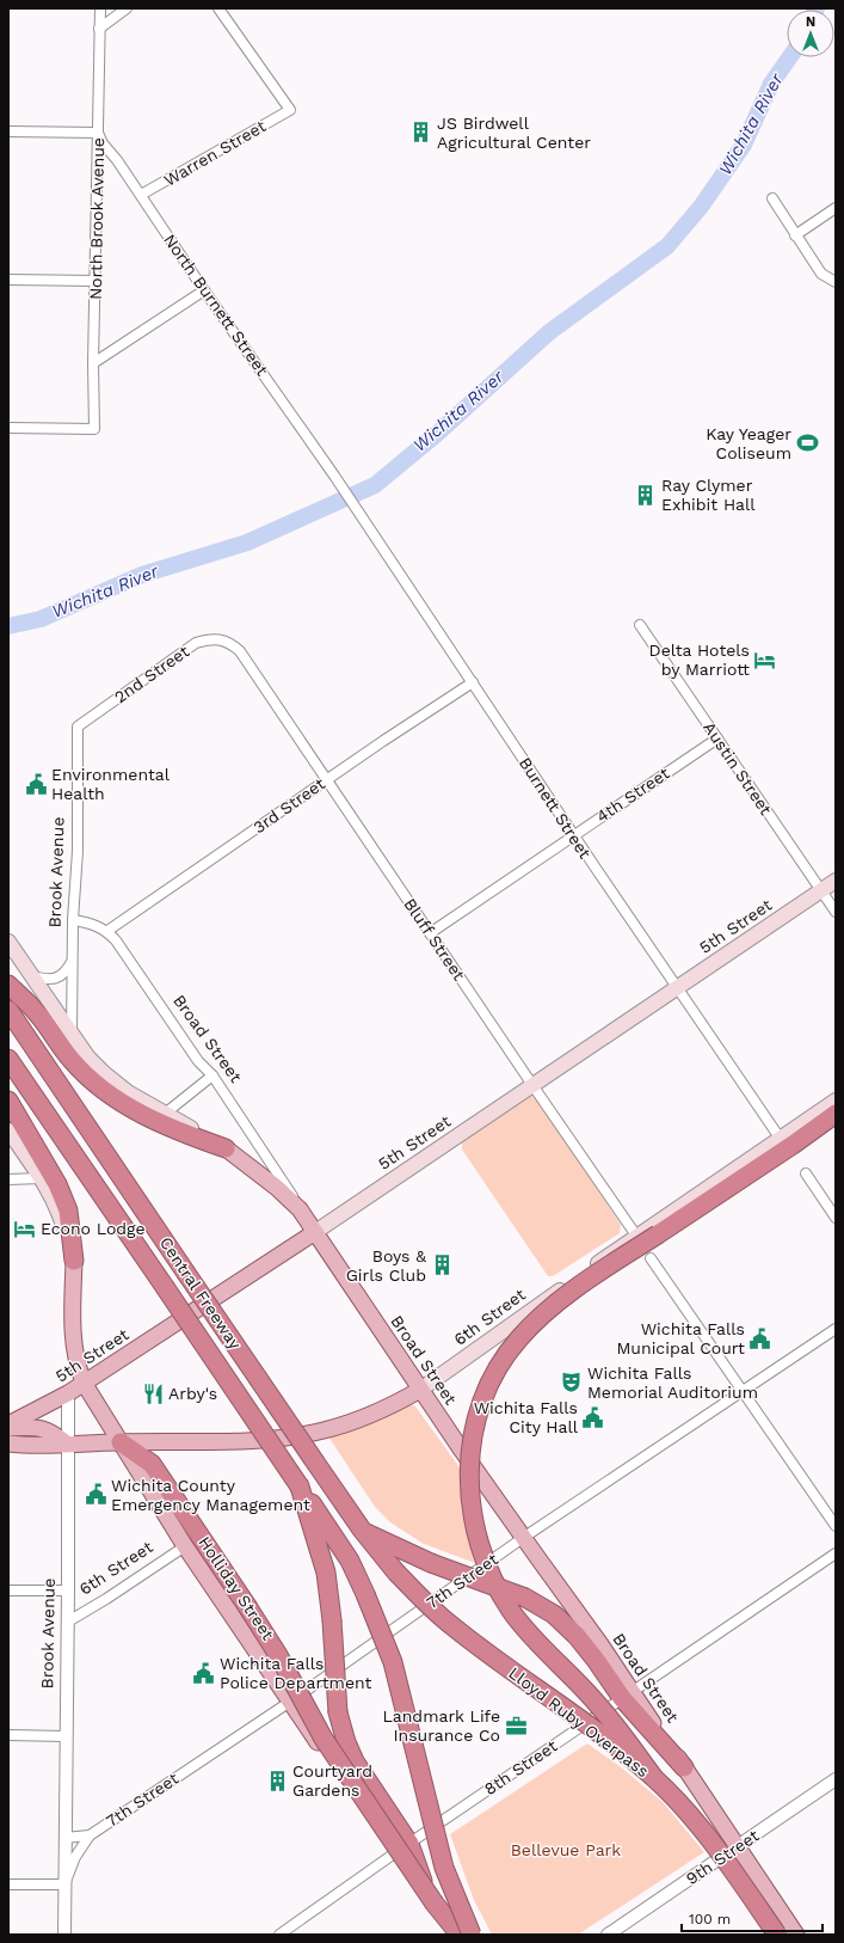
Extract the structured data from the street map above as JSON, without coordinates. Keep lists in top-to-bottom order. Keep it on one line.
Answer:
{"streets":{"highway":["Central Freeway","Lloyd Ruby Overpass"],"main road":["Brook Avenue","5th Street","Broad Street","6th Street","Holliday Street"],"street":["Warren Street","North Brook Avenue","North Burnett Street","2nd Street","Austin Street","4th Street","3rd Street","Burnett Street","Bluff Street","7th Street","8th Street","9th Street"]},"crossings":[["Warren Street","North Burnett Street"],["North Brook Avenue","North Burnett Street"],["North Burnett Street","Burnett Street"],["2nd Street","Brook Avenue"],["2nd Street","Bluff Street"],["Austin Street","4th Street"],["Austin Street","5th Street"],["4th Street","Burnett Street"],["4th Street","Bluff Street"],["3rd Street","Burnett Street"],["3rd Street","Bluff Street"],["3rd Street","Broad Street"],["Burnett Street","5th Street"],["Burnett Street","6th Street"],["Brook Avenue","5th Street"],["Brook Avenue","6th Street"],["Brook Avenue","7th Street"],["Brook Avenue","Holliday Street"],["5th Street","Bluff Street"],["5th Street","Broad Street"],["5th Street","Holliday Street"],["Bluff Street","6th Street"],["Broad Street","6th Street"],["Broad Street","7th Street"],["Broad Street","8th Street"],["Central Freeway","Lloyd Ruby Overpass"],["6th Street","Holliday Street"],["7th Street","Holliday Street"],["Holliday Street","8th Street"]],"water":["Wichita River"],"parks":["Bellevue Park"],"places":{"building":["JS Birdwell Agricultural Center","Ray Clymer Exhibit Hall","Boys & Girls Club","Courtyard Gardens"],"sports":["Kay Yeager Coliseum"],"hotel":["Delta Hotels by Marriott","Econo Lodge"],"public building":["Environmental Health","Wichita Falls Municipal Court","Wichita Falls City Hall","Wichita County Emergency Management","Wichita Falls Police Department"],"theatre":["Wichita Falls Memorial Auditorium"],"restaurant":["Arby's"],"office":["Landmark Life Insurance Co"]},"scale_bar":"100 m","north":"top"}
